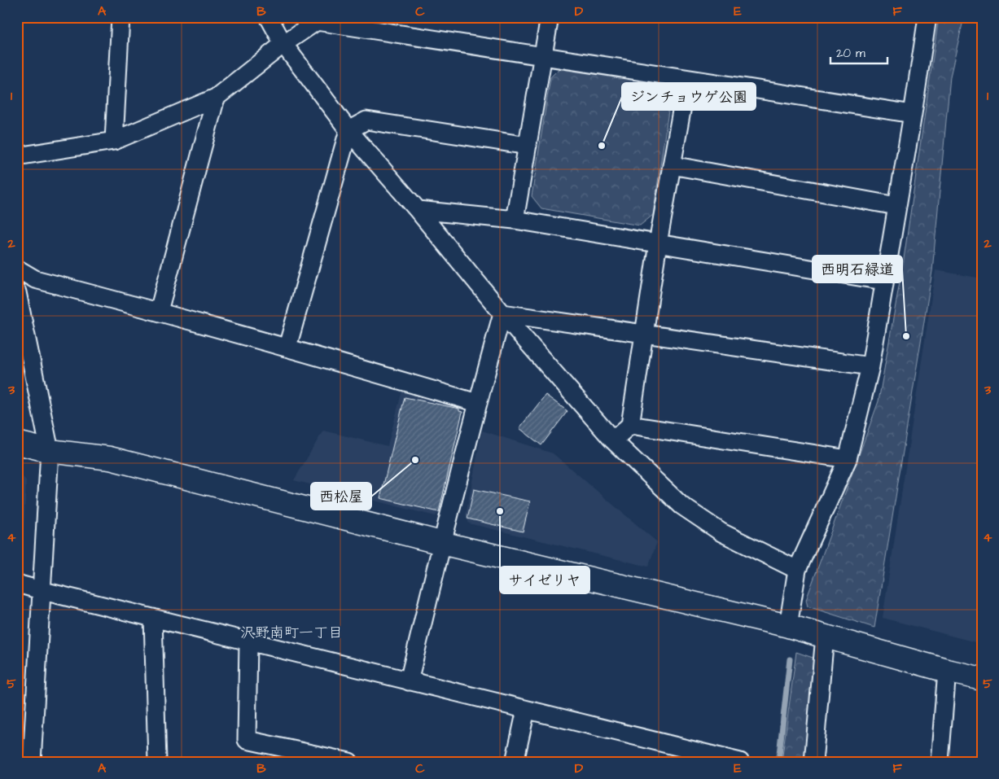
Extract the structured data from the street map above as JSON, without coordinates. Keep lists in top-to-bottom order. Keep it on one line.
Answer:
{"districts":["沢野南町一丁目"],"places":["ジンチョウゲ公園","西明石緑道","西松屋","サイゼリヤ"],"scale_bar":"20 m","grid":{"columns":["A","B","C","D","E","F"],"rows":["1","2","3","4","5"]}}
